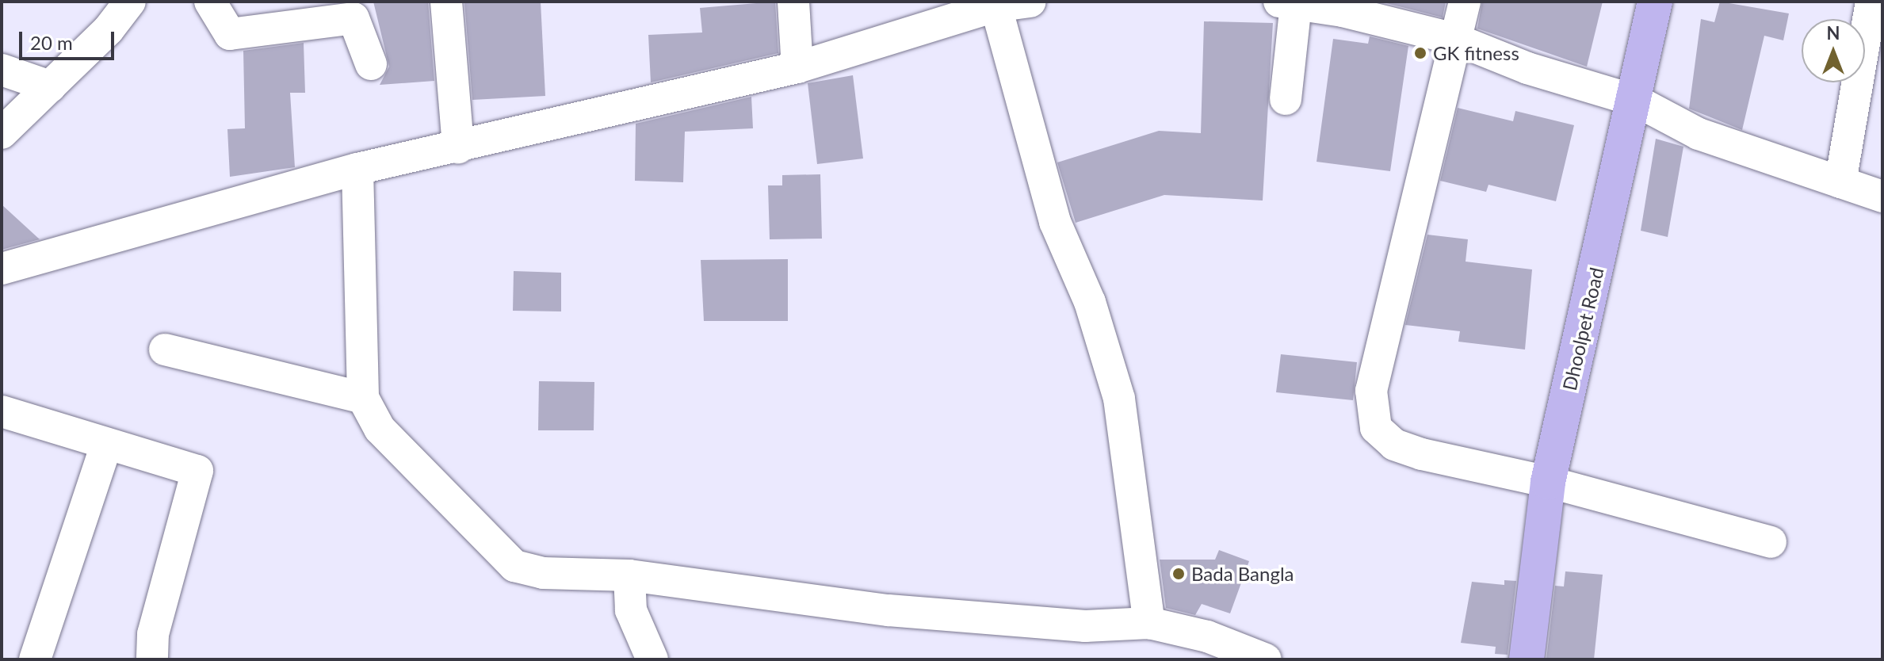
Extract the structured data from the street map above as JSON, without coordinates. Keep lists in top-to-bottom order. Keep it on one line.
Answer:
{"streets":{"main road":["Dhoolpet Road"]},"places":["GK fitness","Bada Bangla"],"scale_bar":"20 m","north":"top"}
